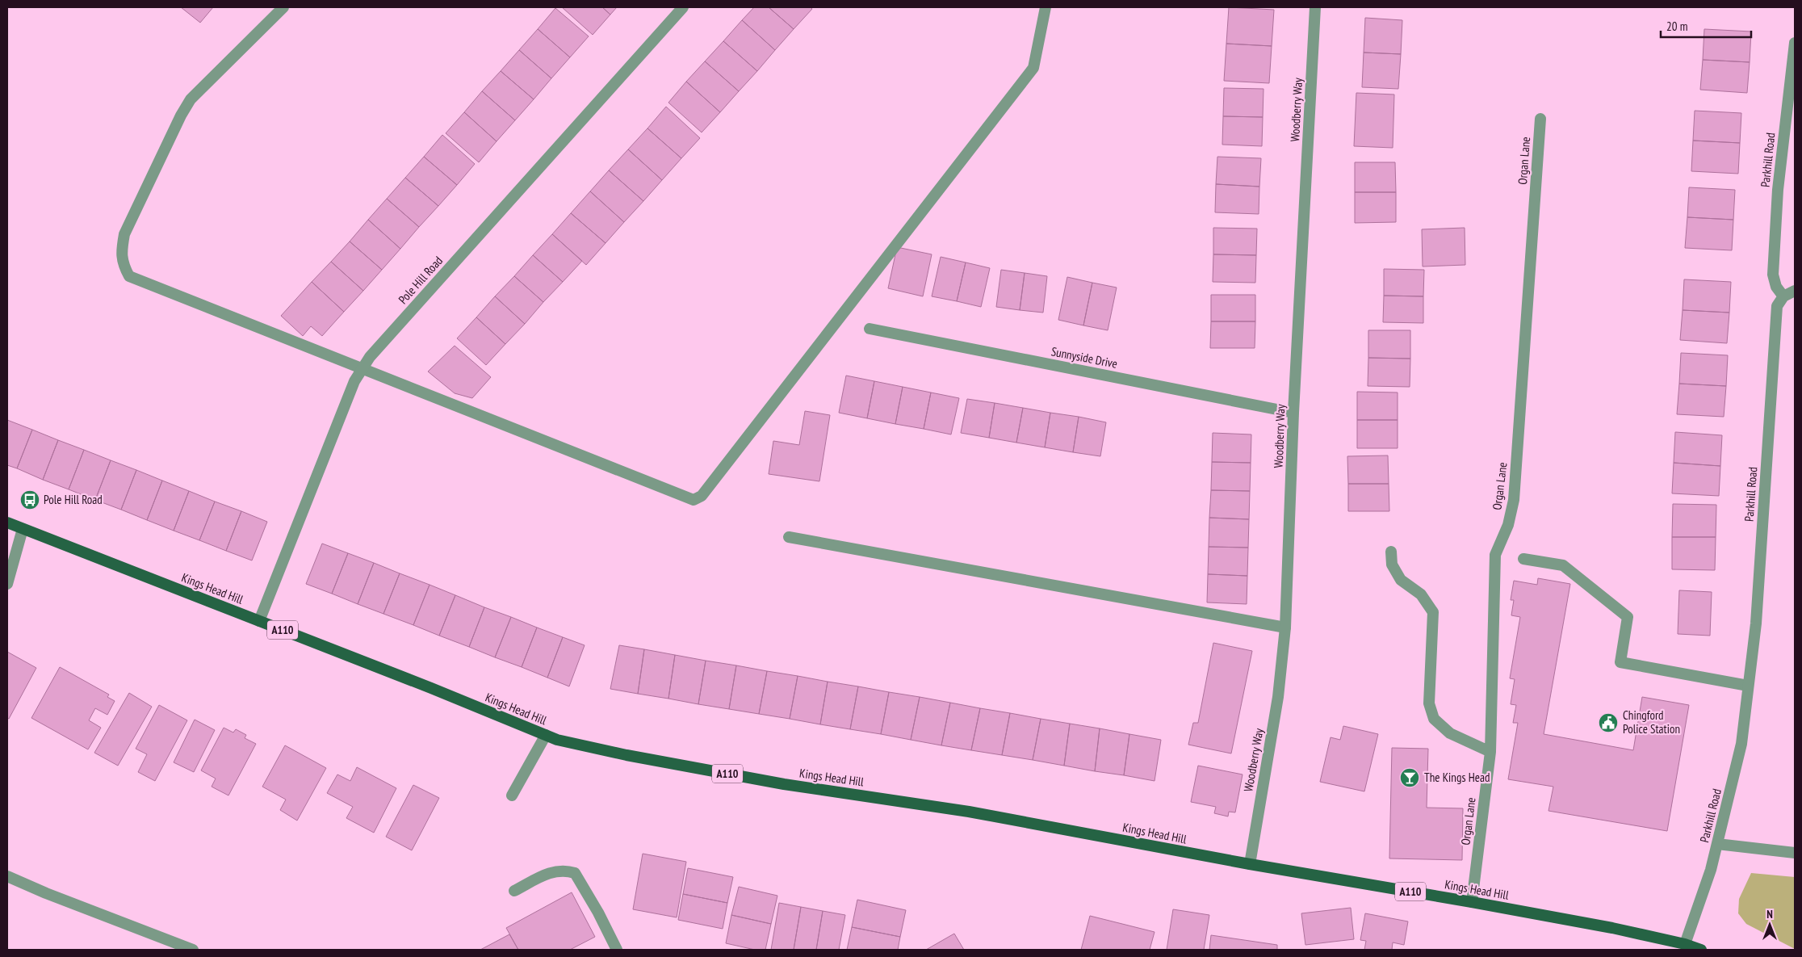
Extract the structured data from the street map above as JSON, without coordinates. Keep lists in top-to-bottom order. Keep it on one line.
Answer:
{"streets":{"main road":["Kings Head Hill","A110"],"street":["Woodberry Way","Parkhill Road","Organ Lane","Pole Hill Road","Sunnyside Drive"]},"crossings":[["Woodberry Way","Sunnyside Drive"],["Woodberry Way","Kings Head Hill"],["Parkhill Road","Kings Head Hill"],["Parkhill Road","A110"],["Organ Lane","Kings Head Hill"],["Pole Hill Road","Kings Head Hill"],["Kings Head Hill","A110"]],"places":{"bus stop":["Pole Hill Road"],"public building":["Chingford Police Station"],"bar":["The Kings Head"]},"scale_bar":"20 m","north":"top"}
